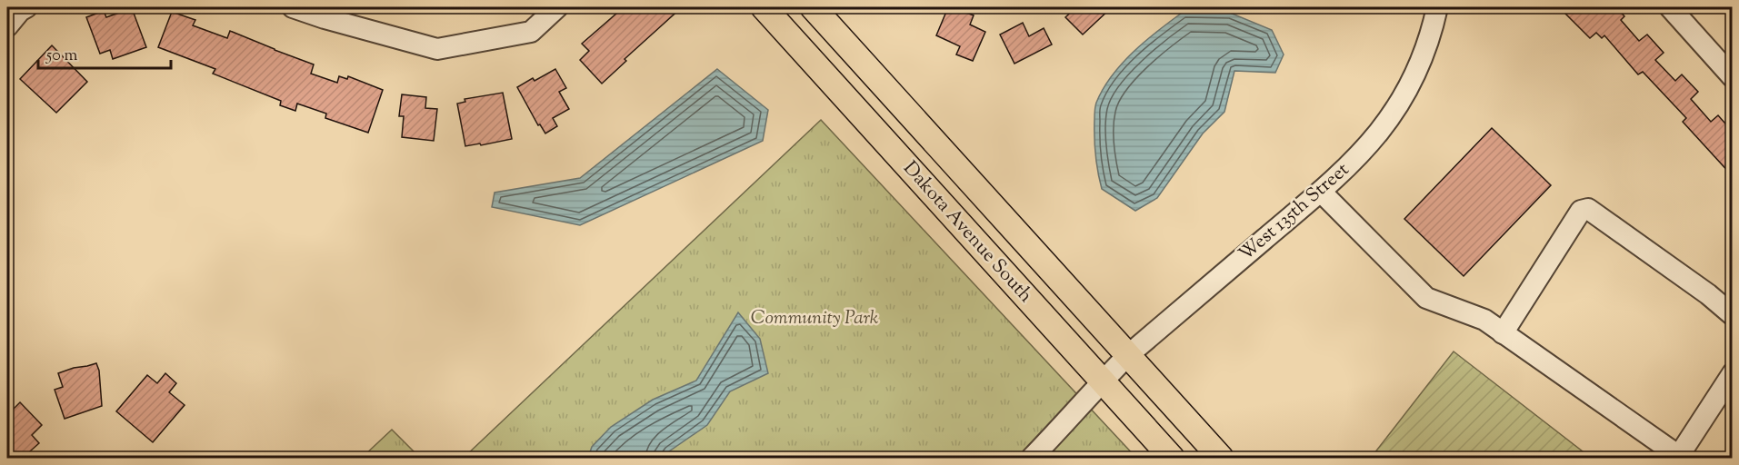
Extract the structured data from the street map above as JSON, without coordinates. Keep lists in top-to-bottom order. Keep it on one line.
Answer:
{"streets":{"main road":["Dakota Avenue South"],"street":["West 135th Street"]},"crossings":[["West 135th Street","Dakota Avenue South"]],"parks":["Community Park"],"scale_bar":"50 m"}
